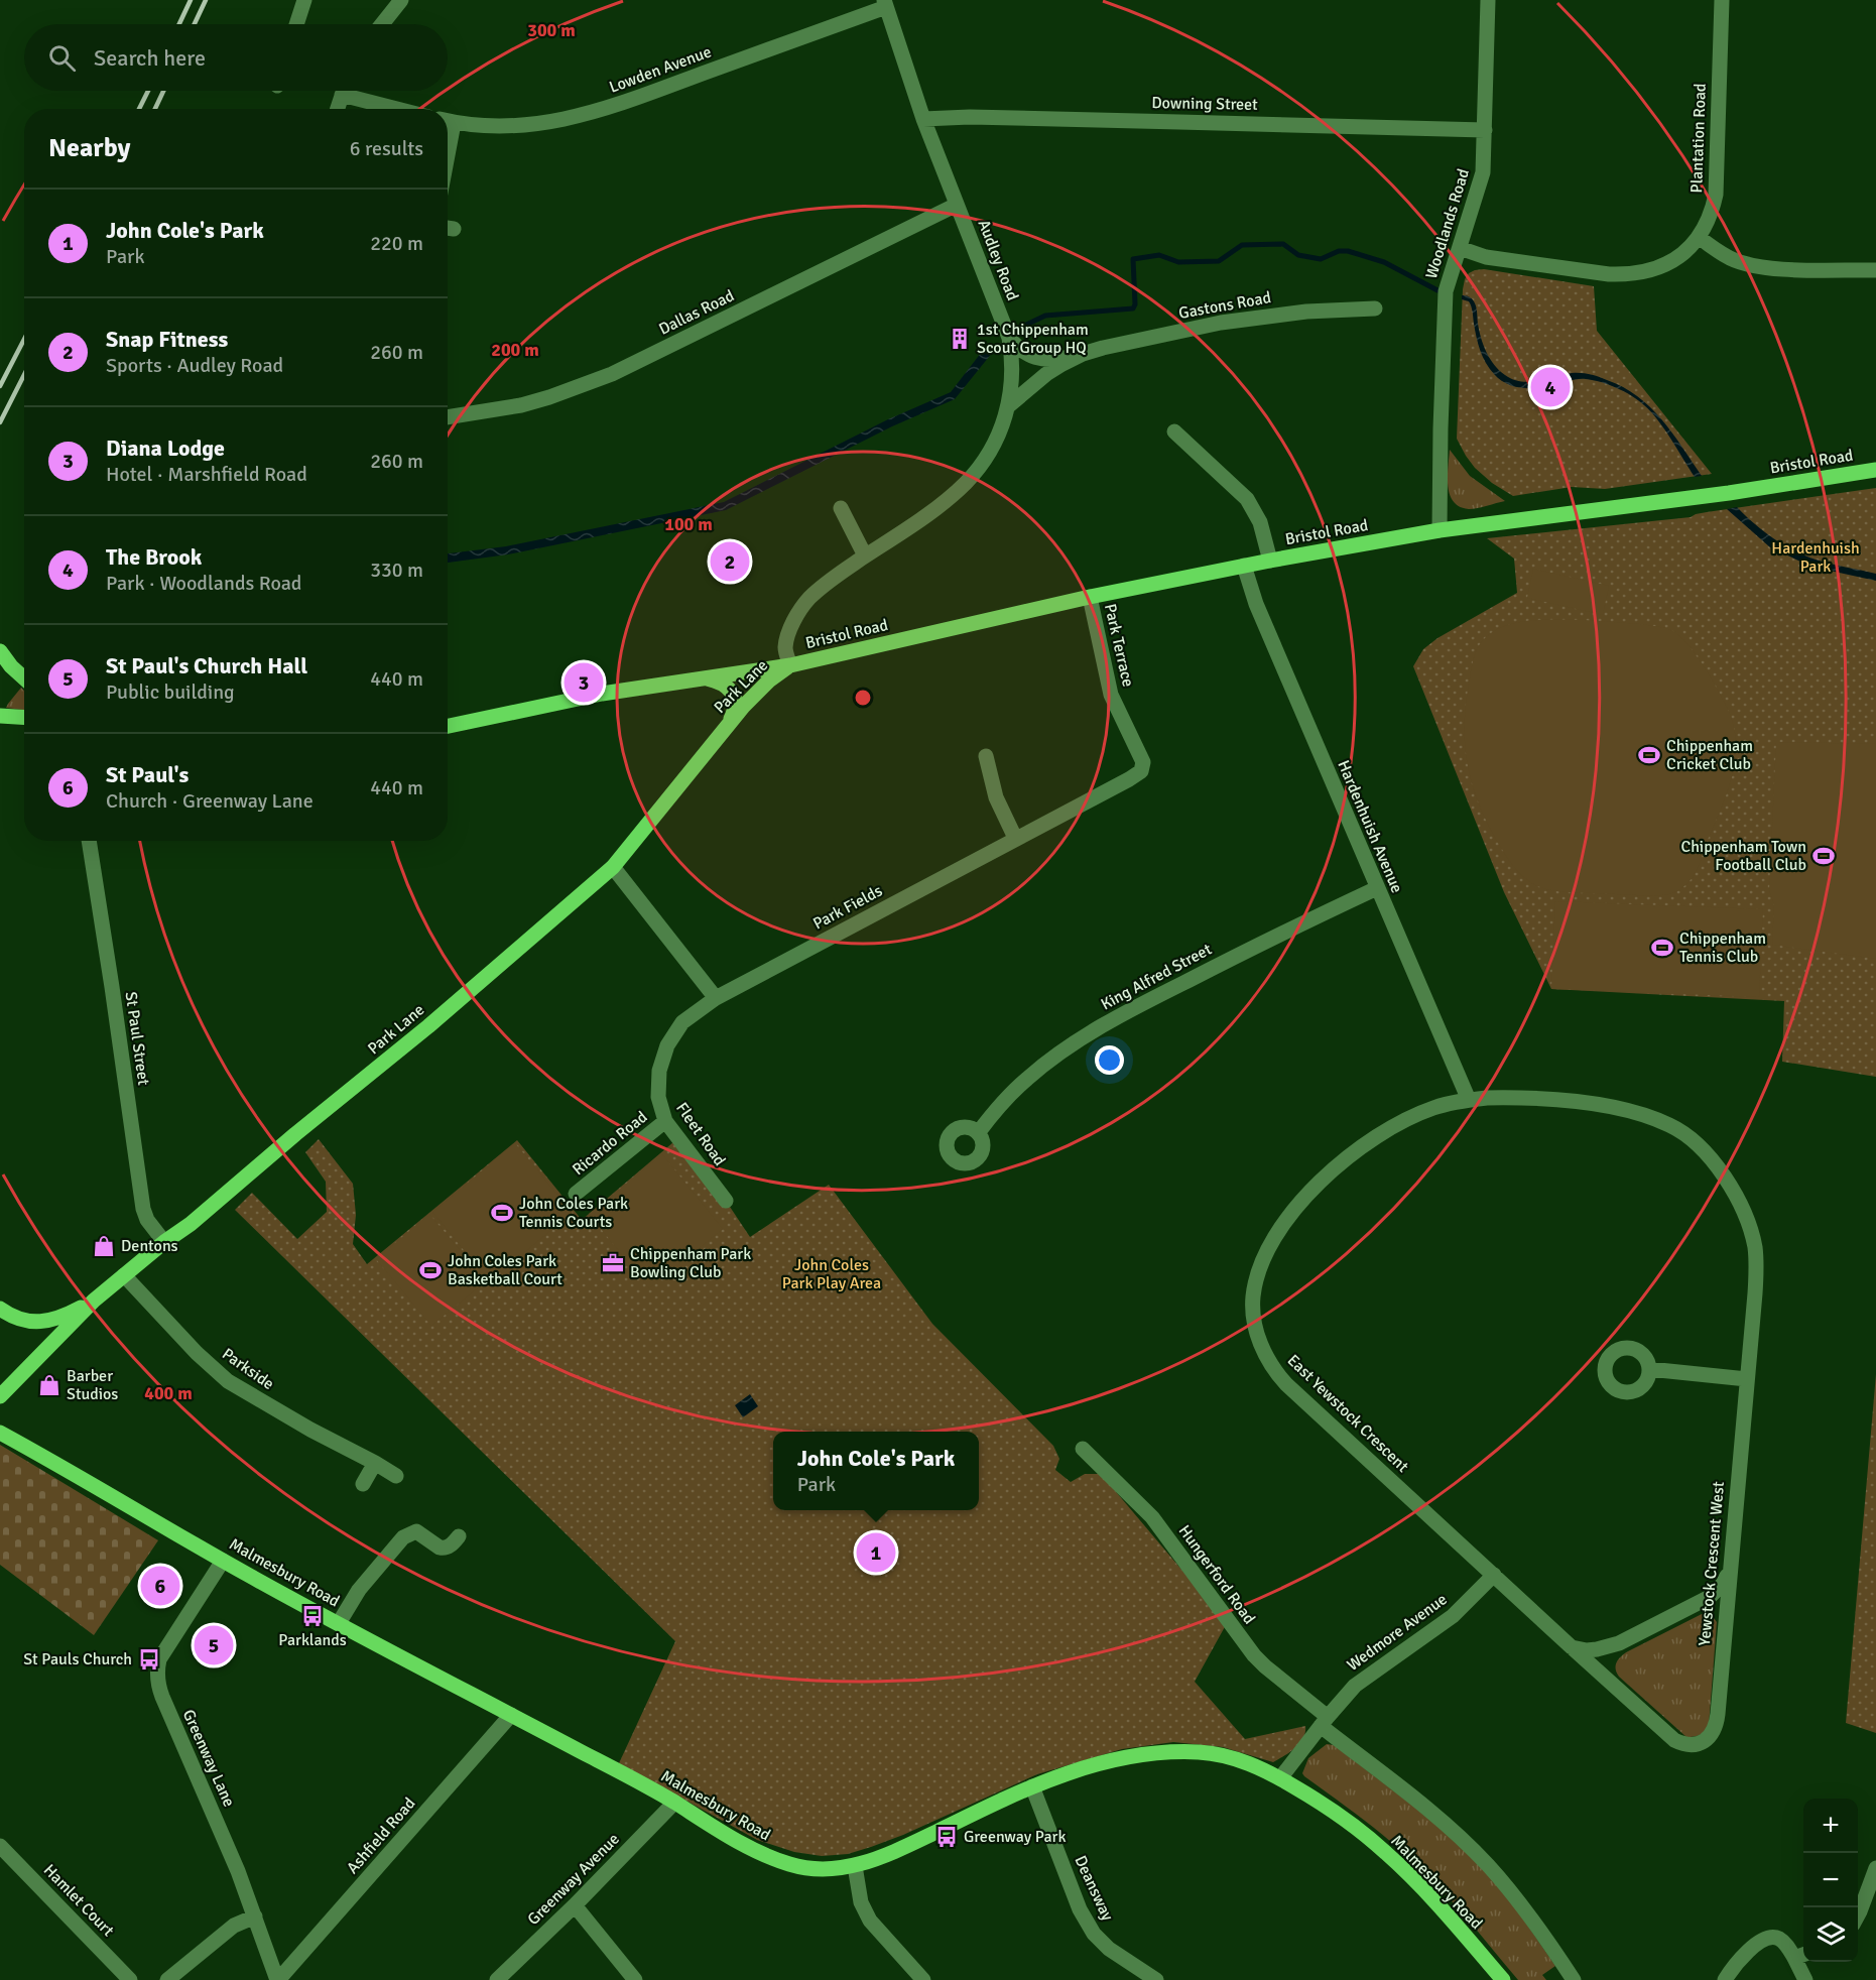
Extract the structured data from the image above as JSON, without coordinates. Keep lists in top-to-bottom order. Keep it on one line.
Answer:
{"streets":{"main road":["Bristol Road","Park Lane","Malmesbury Road"],"street":["Lowden Avenue","Downing Street","Plantation Road","Woodlands Road","Audley Road","Gastons Road","Dallas Road","Park Terrace","Hardenhuish Avenue","Park Fields","King Alfred Street","St Paul Street","Fleet Road","Ricardo Road","Parkside","East Yewstock Crescent","Yewstock Crescent West","Hungerford Road","Wedmore Avenue","Greenway Lane","Ashfield Road","Greenway Avenue","Deansway","Hamlet Court"]},"crossings":[["Lowden Avenue","Audley Road"],["Downing Street","Woodlands Road"],["Downing Street","Audley Road"],["Plantation Road","Woodlands Road"],["Woodlands Road","Bristol Road"],["Audley Road","Gastons Road"],["Audley Road","Dallas Road"],["Audley Road","Bristol Road"],["Audley Road","Park Lane"],["Bristol Road","Park Terrace"],["Bristol Road","Park Lane"],["Bristol Road","Hardenhuish Avenue"],["Park Terrace","Park Fields"],["Park Lane","St Paul Street"],["Park Lane","Parkside"],["Hardenhuish Avenue","King Alfred Street"],["Hardenhuish Avenue","East Yewstock Crescent"],["Hardenhuish Avenue","Yewstock Crescent West"],["Park Fields","Fleet Road"],["Fleet Road","Ricardo Road"],["East Yewstock Crescent","Yewstock Crescent West"],["East Yewstock Crescent","Wedmore Avenue"],["Malmesbury Road","Wedmore Avenue"],["Malmesbury Road","Greenway Lane"],["Malmesbury Road","Ashfield Road"],["Malmesbury Road","Greenway Avenue"],["Malmesbury Road","Deansway"],["Hungerford Road","Wedmore Avenue"],["Greenway Lane","Ashfield Road"]],"parks":["Hardenhuish Park","John Coles Park Play Area"],"places":{"building":["1st Chippenham Scout Group HQ"],"sports":["Chippenham Cricket Club","Chippenham Town Football Club","Chippenham Tennis Club","John Coles Park Tennis Courts","John Coles Park Basketball Court"],"shop":["Dentons","Barber Studios"],"office":["Chippenham Park Bowling Club"],"bus stop":["Parklands","St Pauls Church","Greenway Park"]},"page":{"search":"Search here","heading":["Nearby","6 results"],"list":[{"mark":"1","name":"John Cole's Park","note":"Park","value":"220 m"},{"mark":"2","name":"Snap Fitness","note":"Sports · Audley Road","value":"260 m"},{"mark":"3","name":"Diana Lodge","note":"Hotel · Marshfield Road","value":"260 m"},{"mark":"4","name":"The Brook","note":"Park · Woodlands Road","value":"330 m"},{"mark":"5","name":"St Paul's Church Hall","note":"Public building","value":"440 m"},{"mark":"6","name":"St Paul's","note":"Church · Greenway Lane","value":"440 m"}],"pins":["4","2","3","1","6","5"],"popup":["John Cole's Park","Park"],"map_buttons":["+","−"]},"rings":["300 m","200 m","100 m","400 m"]}
